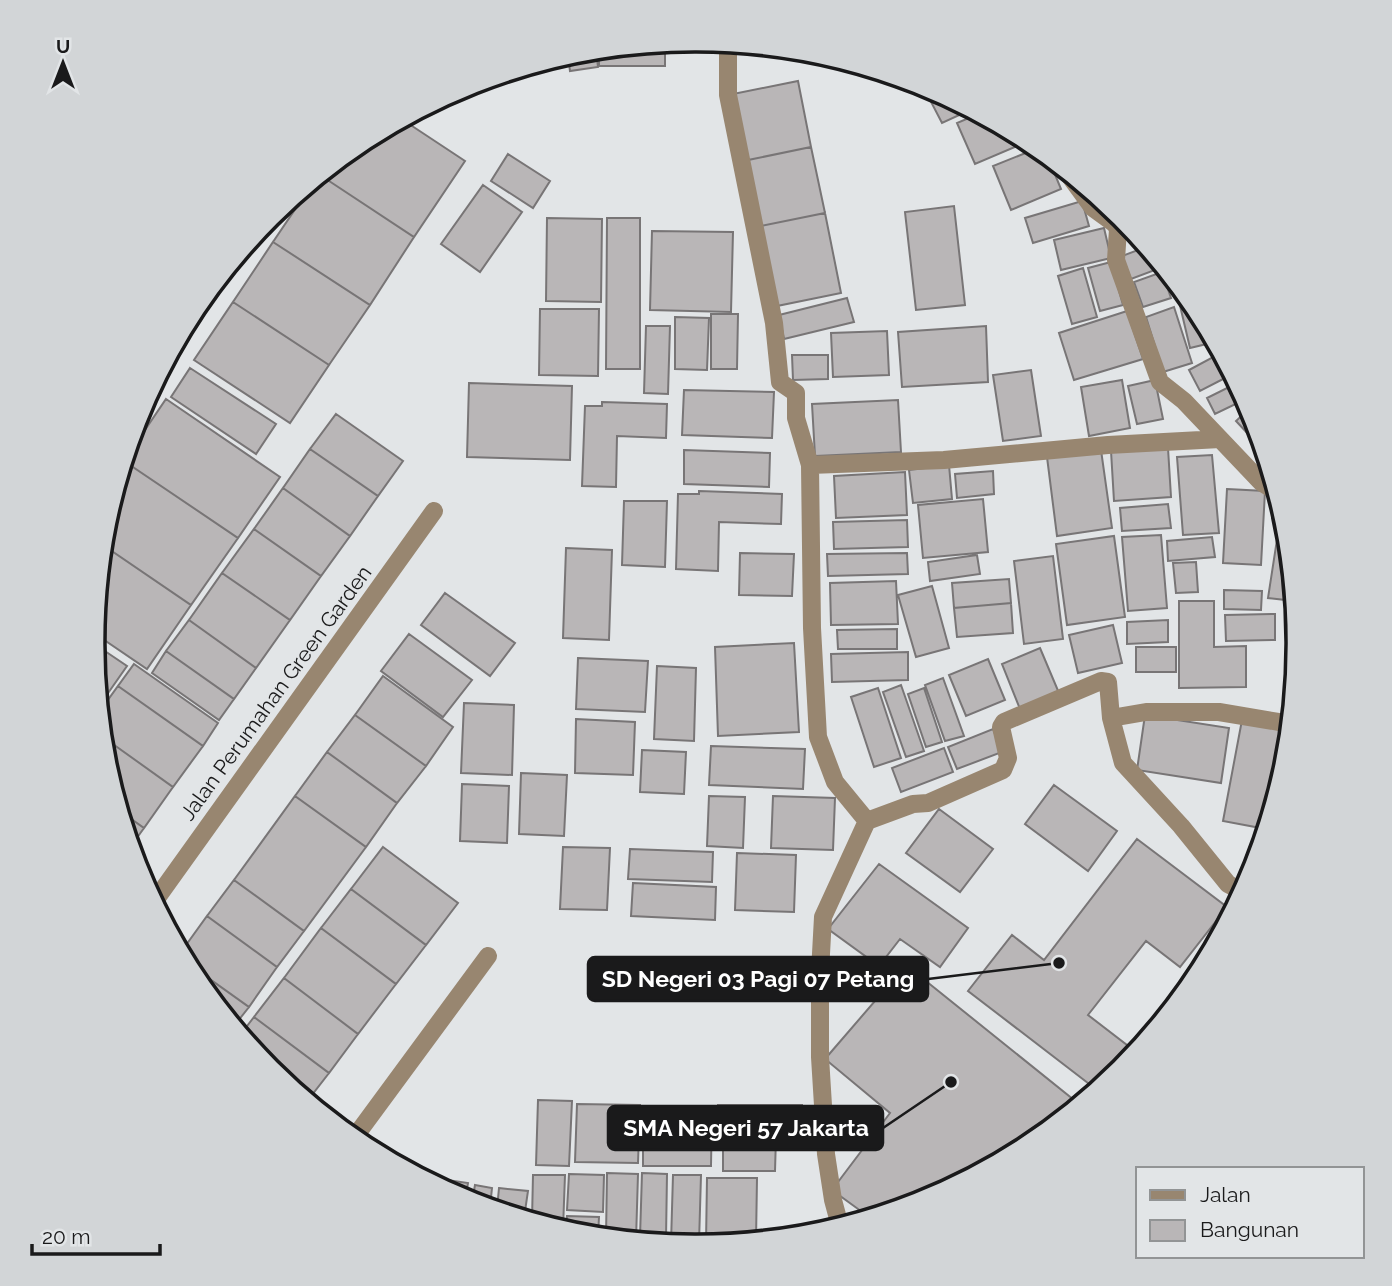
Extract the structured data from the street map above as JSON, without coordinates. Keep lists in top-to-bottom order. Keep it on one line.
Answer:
{"streets":{"street":["Jalan Perumahan Green Garden"]},"places":["SD Negeri 03 Pagi 07 Petang","SMA Negeri 57 Jakarta"],"legend":["Jalan","Bangunan"],"scale_bar":"20 m","north":"top"}
